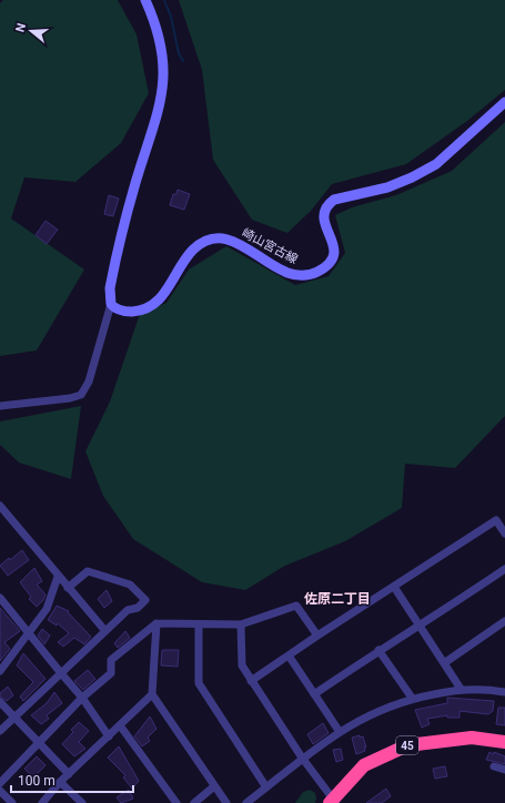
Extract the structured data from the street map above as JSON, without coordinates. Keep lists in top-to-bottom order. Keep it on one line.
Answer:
{"streets":{"highway":["45"],"main road":["崎山宮古線"]},"districts":["佐原二丁目"],"scale_bar":"100 m","north":"left"}
